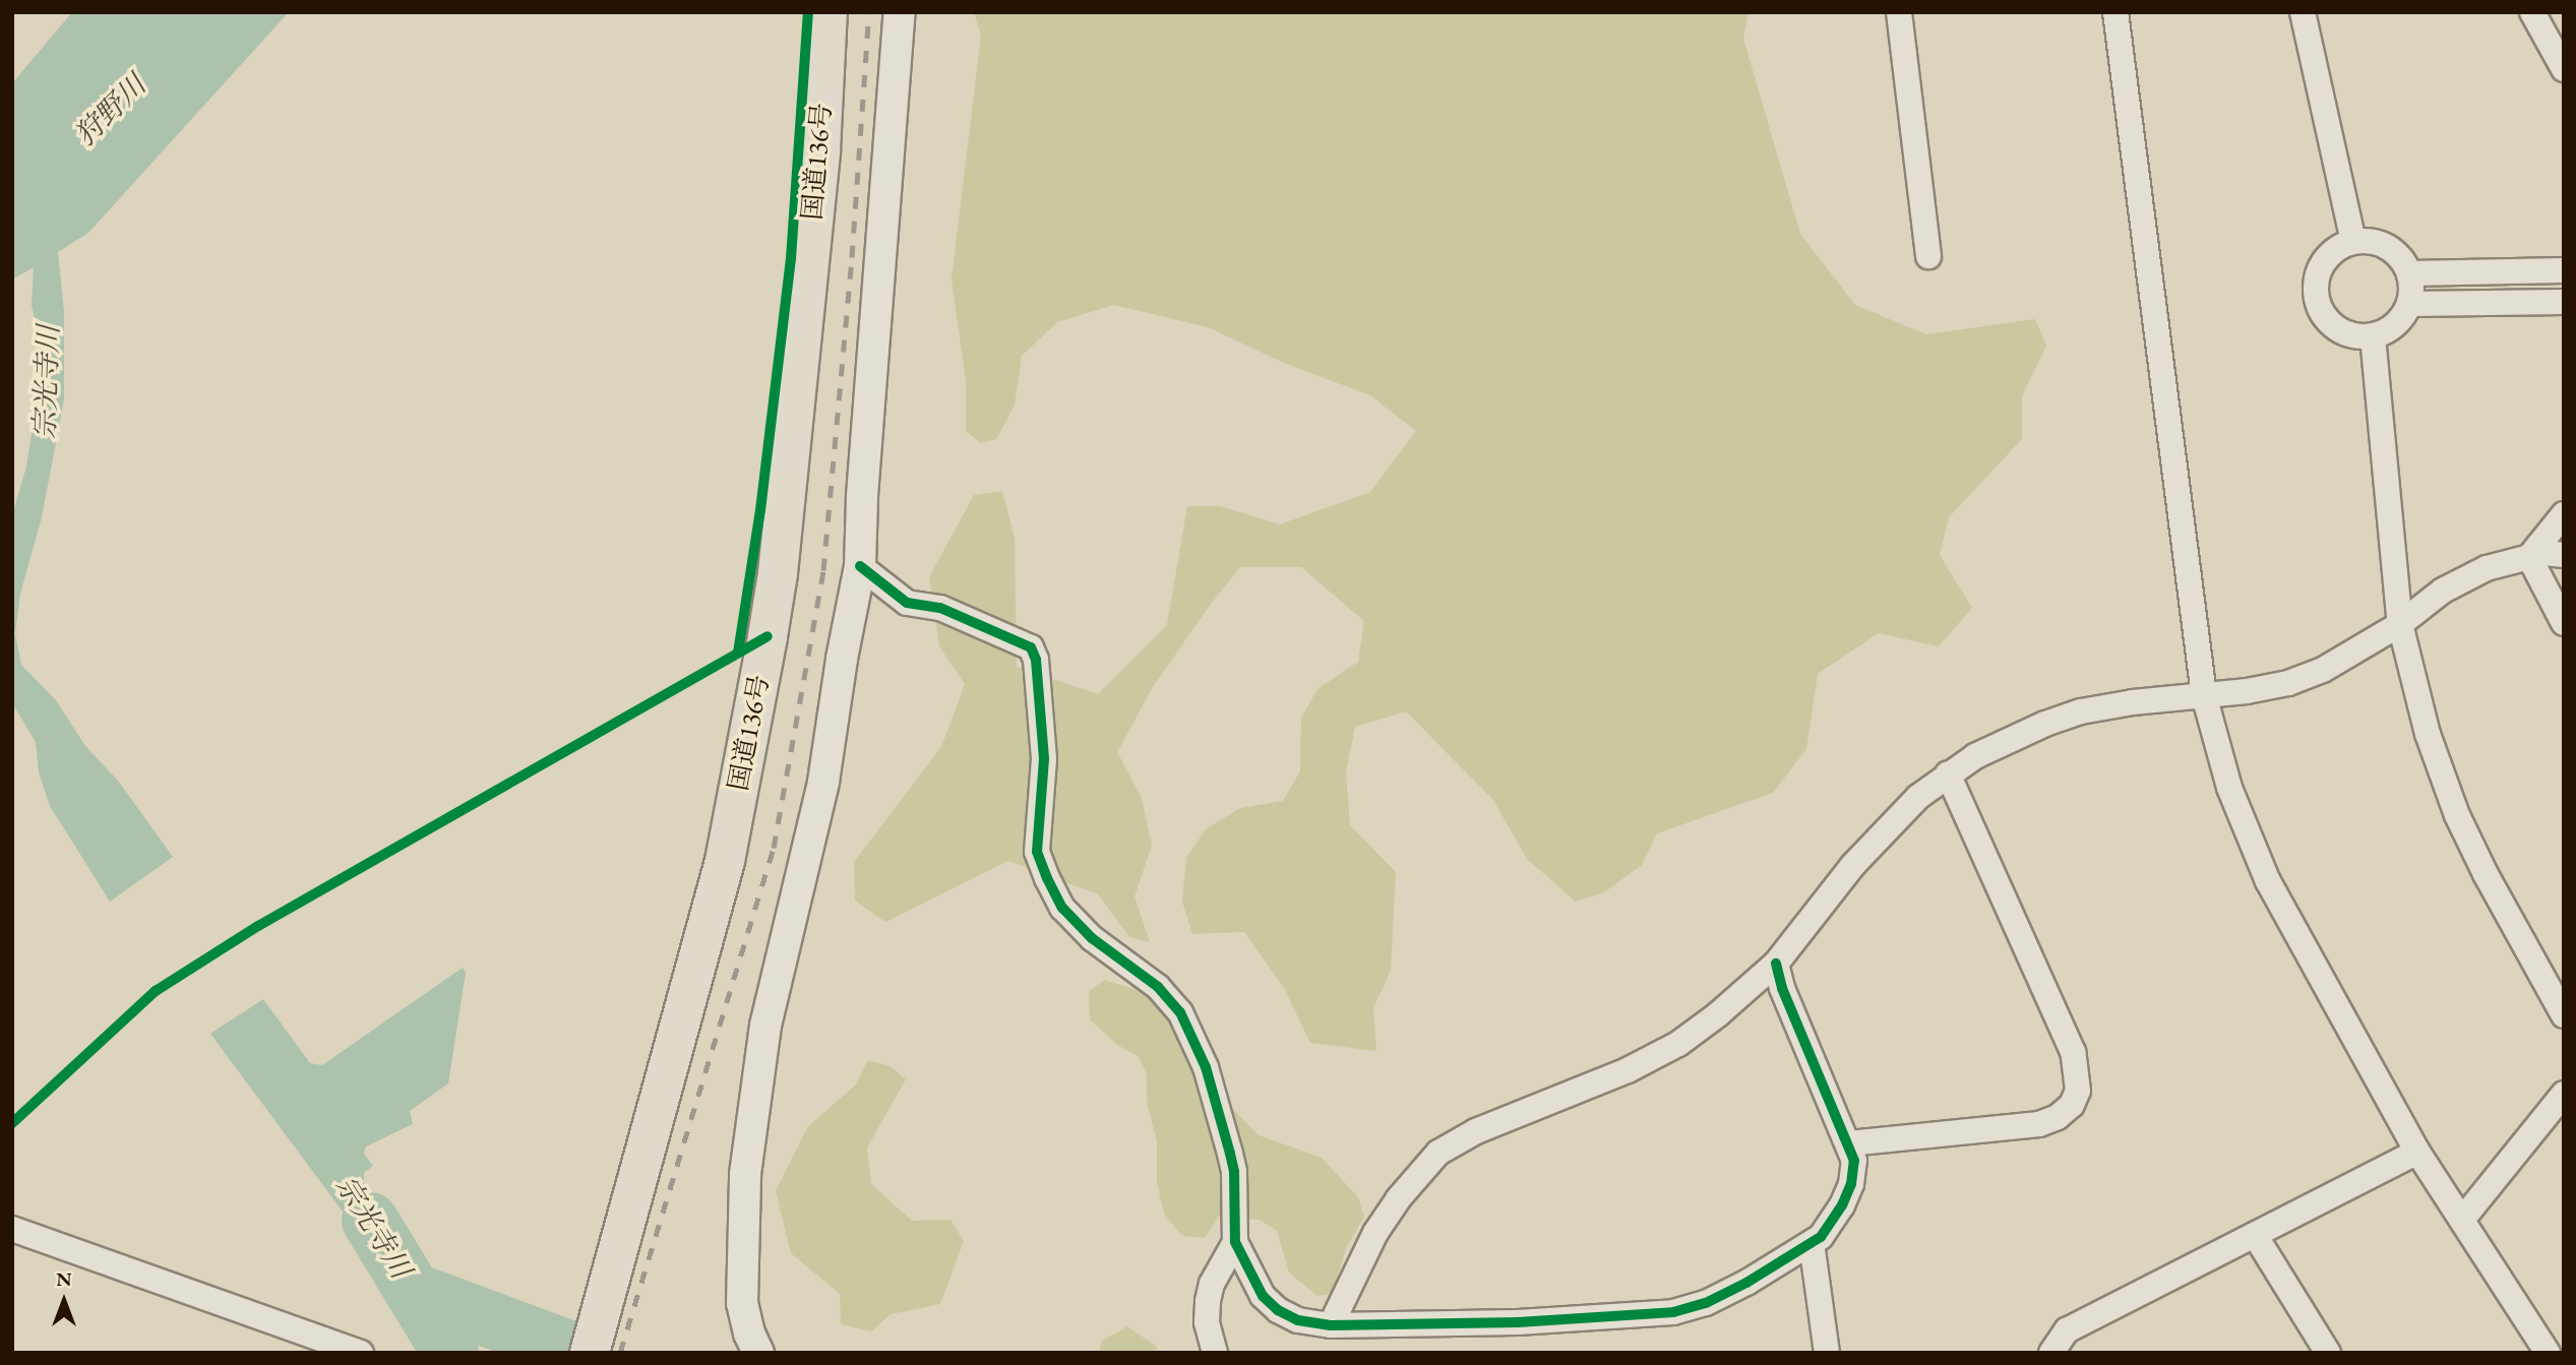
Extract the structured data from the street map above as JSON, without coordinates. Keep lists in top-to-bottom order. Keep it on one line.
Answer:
{"streets":{"highway":["国道136号"]},"water":["狩野川","宗光寺川"],"north":"top"}
